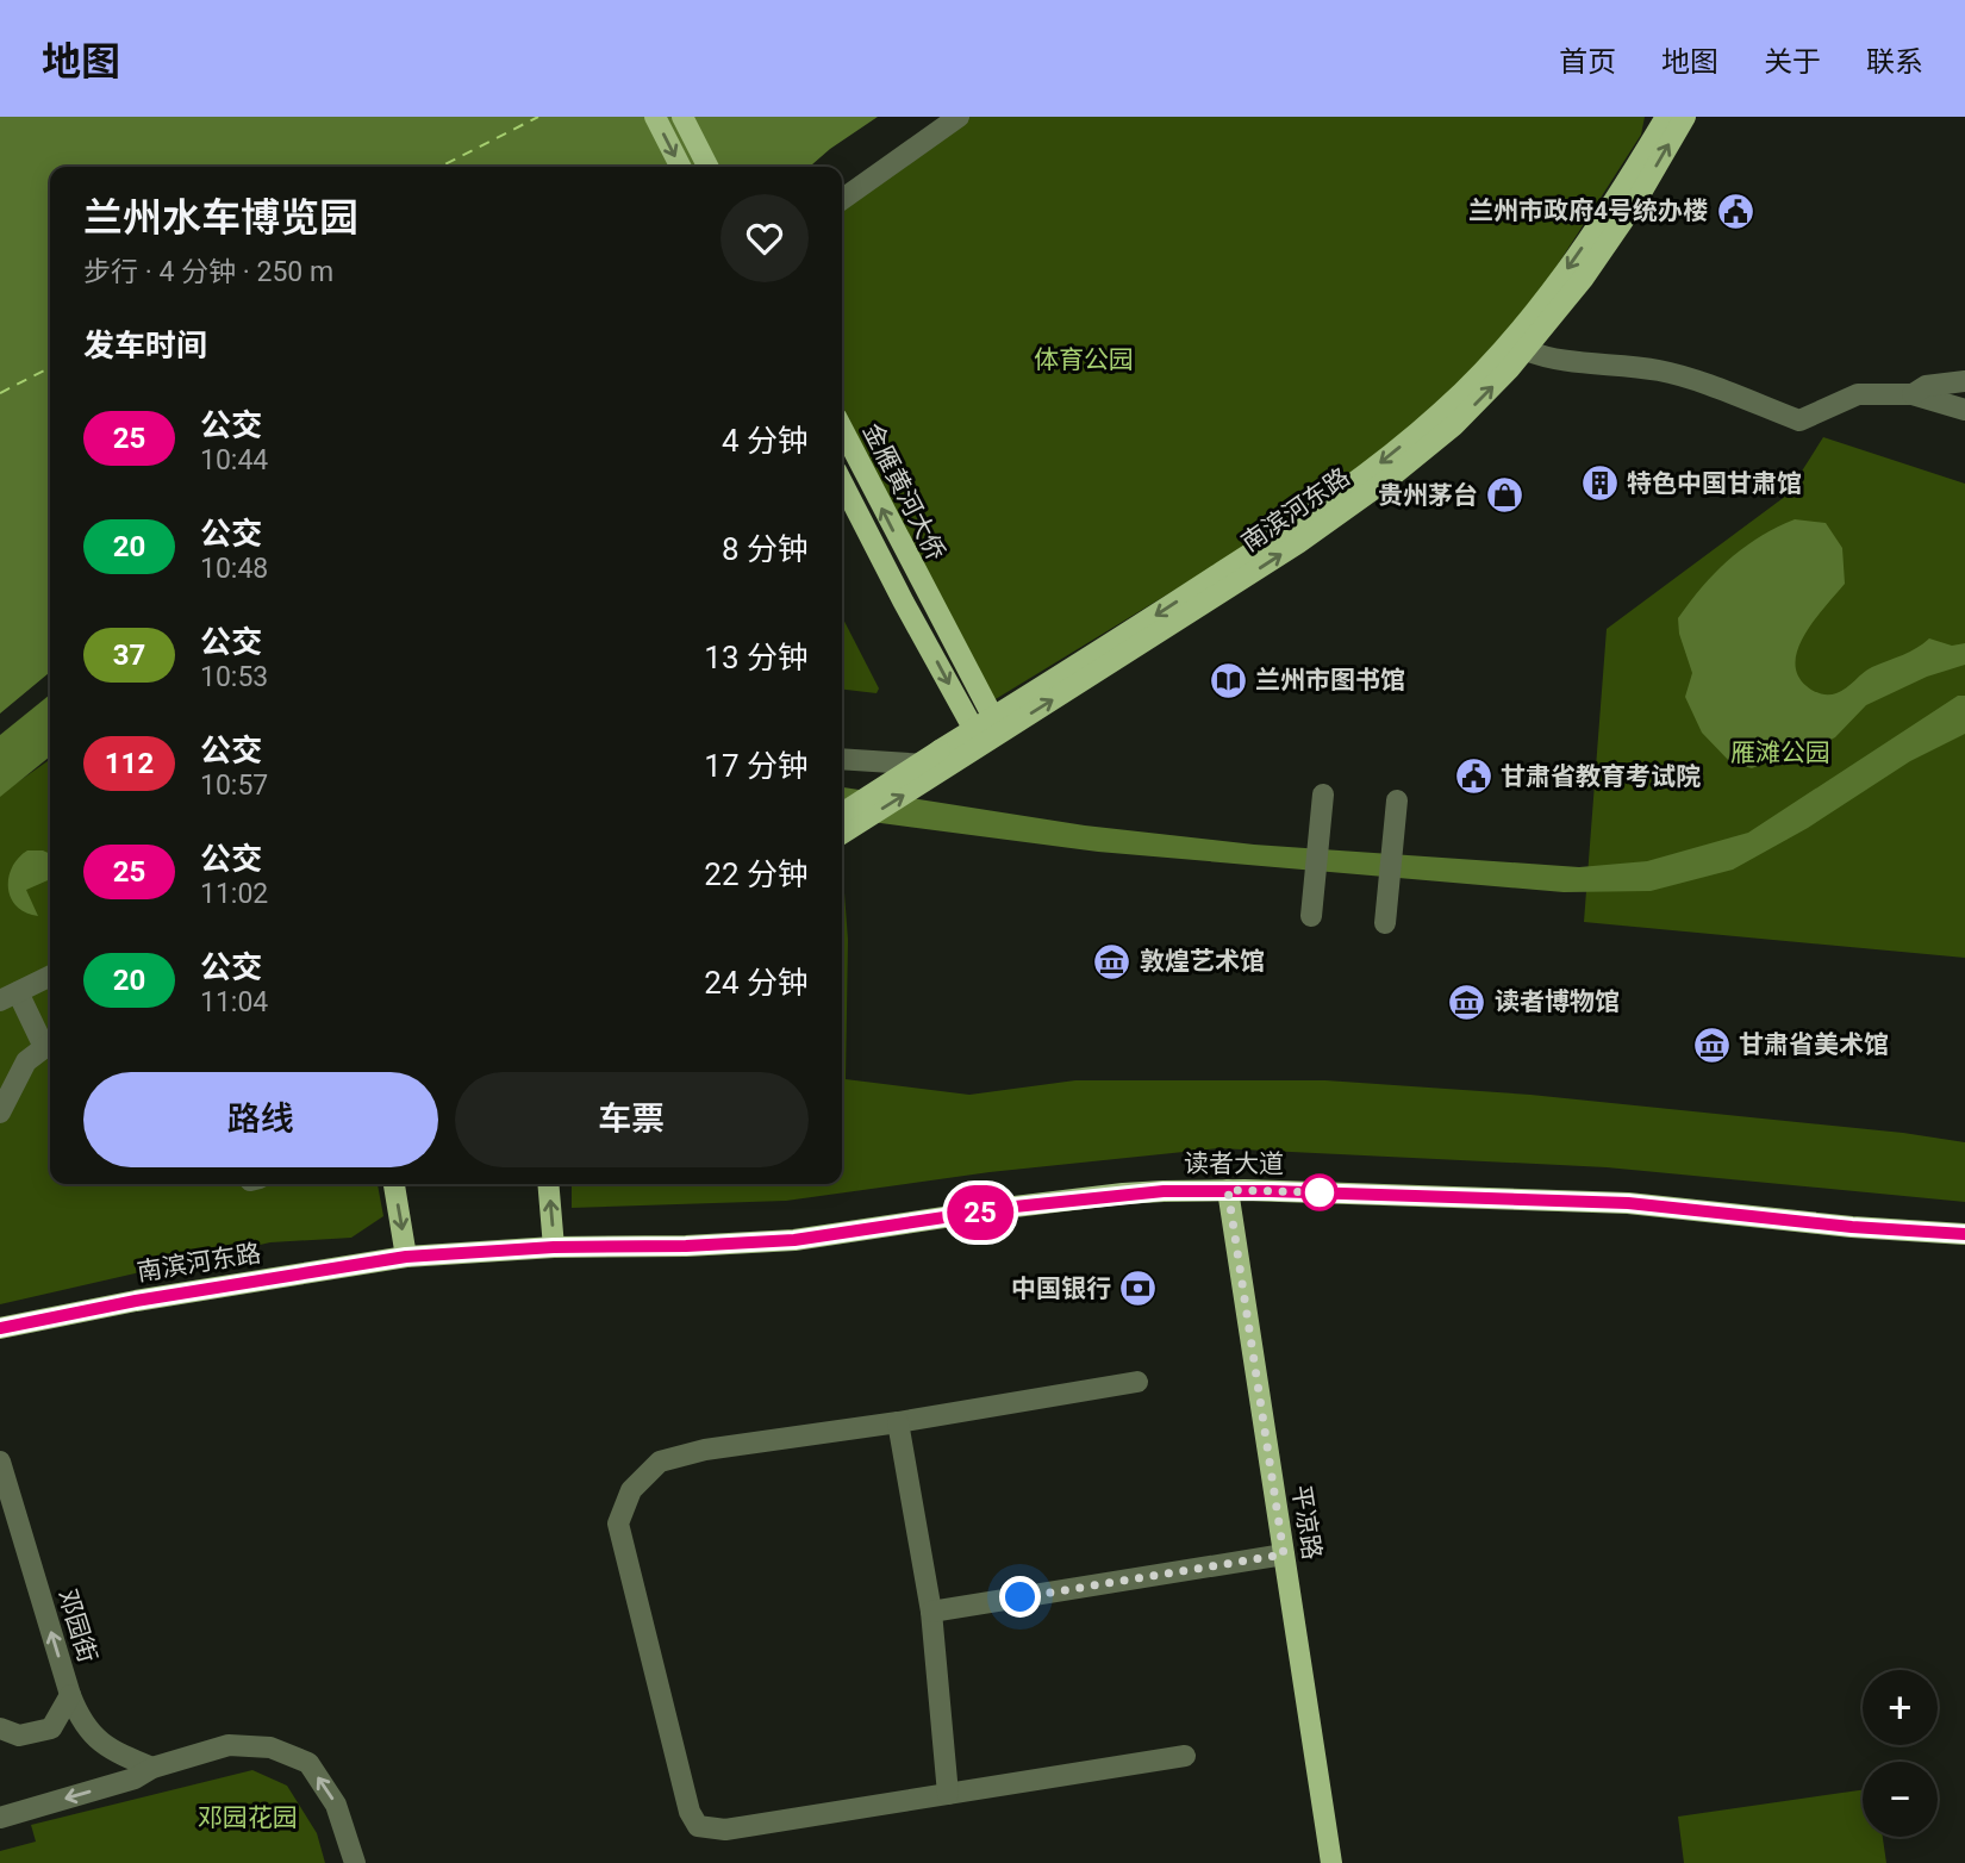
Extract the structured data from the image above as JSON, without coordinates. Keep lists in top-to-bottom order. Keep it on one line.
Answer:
{"streets":{"main road":["金雁黄河大侨","南滨河东路","读者大道","平凉路"],"street":["邓园街"]},"crossings":[["金雁黄河大侨","南滨河东路"],["南滨河东路","读者大道"],["读者大道","平凉路"]],"one_way":["邓园街"],"parks":["体育公园","雁滩公园","邓园花园"],"places":{"public building":["兰州市政府4号统办楼","甘肃省教育考试院"],"building":["特色中国甘肃馆"],"shop":["贵州茅台"],"library":["兰州市图书馆"],"museum":["敦煌艺术馆","读者博物馆","甘肃省美术馆"],"bank":["中国银行"]},"lines":["bus line 25"],"page":{"header":"地图","nav":["首页","地图","关于","联系"],"on_map":"25","heading":[["兰州水车博览园","步行 · 4 分钟 · 250 m"],"发车时间"],"list":[{"mark":"25","name":"公交","note":"10:44","value":"4 分钟"},{"mark":"20","name":"公交","note":"10:48","value":"8 分钟"},{"mark":"37","name":"公交","note":"10:53","value":"13 分钟"},{"mark":"112","name":"公交","note":"10:57","value":"17 分钟"},{"mark":"25","name":"公交","note":"11:02","value":"22 分钟"},{"mark":"20","name":"公交","note":"11:04","value":"24 分钟"}],"buttons":["路线","车票"],"map_buttons":["+","−"]}}
